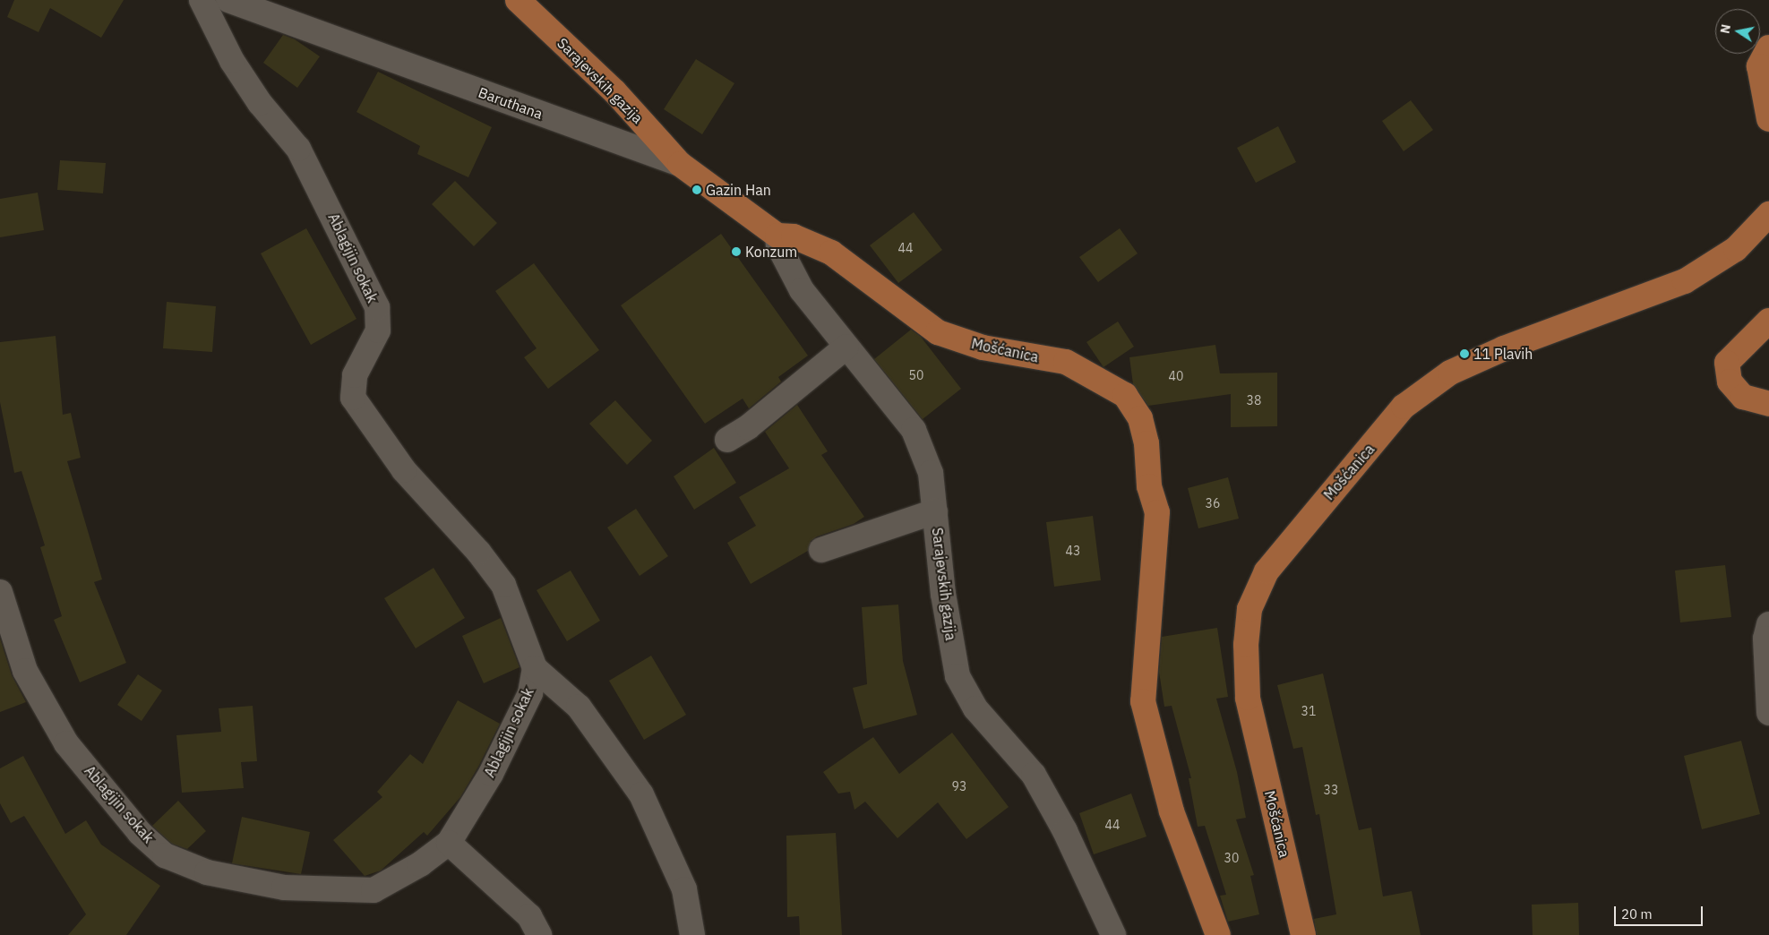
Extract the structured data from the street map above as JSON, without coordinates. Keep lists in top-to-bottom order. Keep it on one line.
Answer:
{"streets":{"main road":["Sarajevskih gazija","Baruthana","Mošćanica"],"street":["Ablagijin sokak"]},"crossings":[["Sarajevskih gazija","Baruthana"],["Sarajevskih gazija","Mošćanica"],["Baruthana","Mošćanica"]],"places":["Gazin Han","Konzum","11 Plavih"],"house_numbers":["44","50","40","38","36","43","31","93","33","44","30"],"scale_bar":"20 m","north":"left"}
